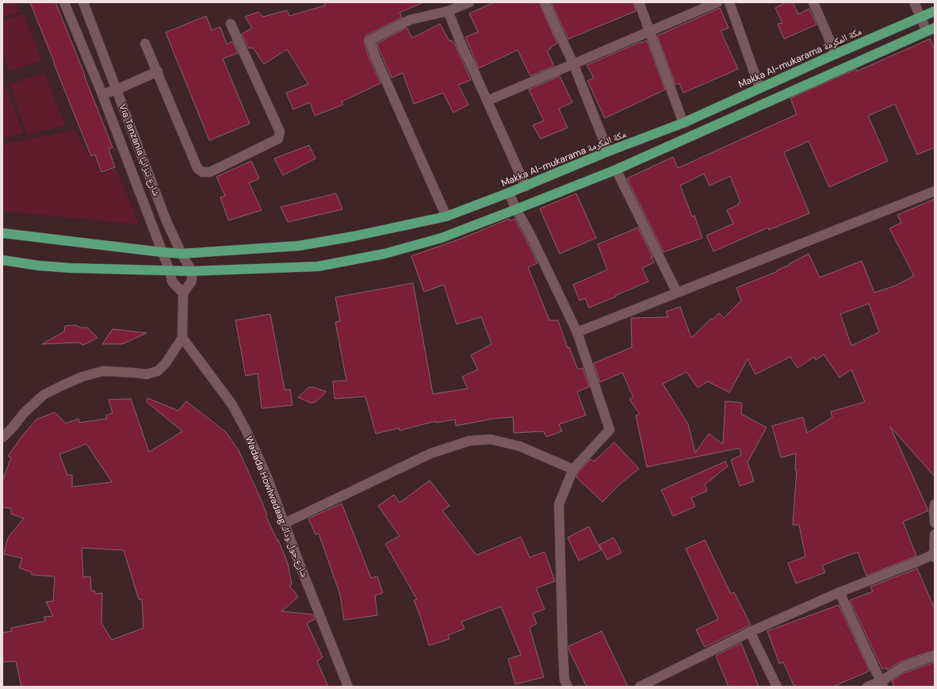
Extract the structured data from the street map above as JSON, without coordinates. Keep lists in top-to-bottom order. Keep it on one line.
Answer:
{"streets":{"highway":["Makka Al-mukarama مكة المكرمة"],"street":["Via Tanzania شارع تنزانيا","Wadada Howlwadaag شارع حول وداك"]},"crossings":[["Makka Al-mukarama مكة المكرمة","Via Tanzania شارع تنزانيا"]]}
